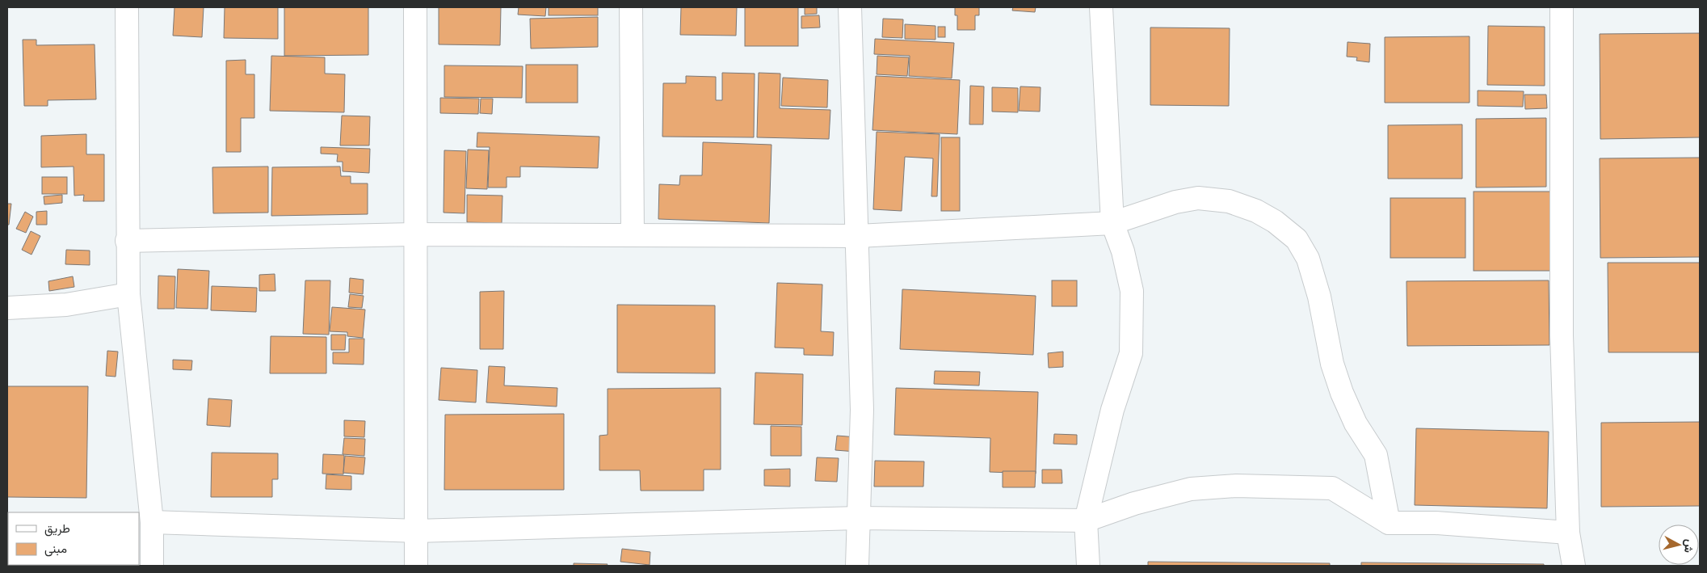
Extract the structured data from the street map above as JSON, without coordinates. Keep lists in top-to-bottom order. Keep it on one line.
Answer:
{"legend":["طريق","مبنى"],"north":"right"}
